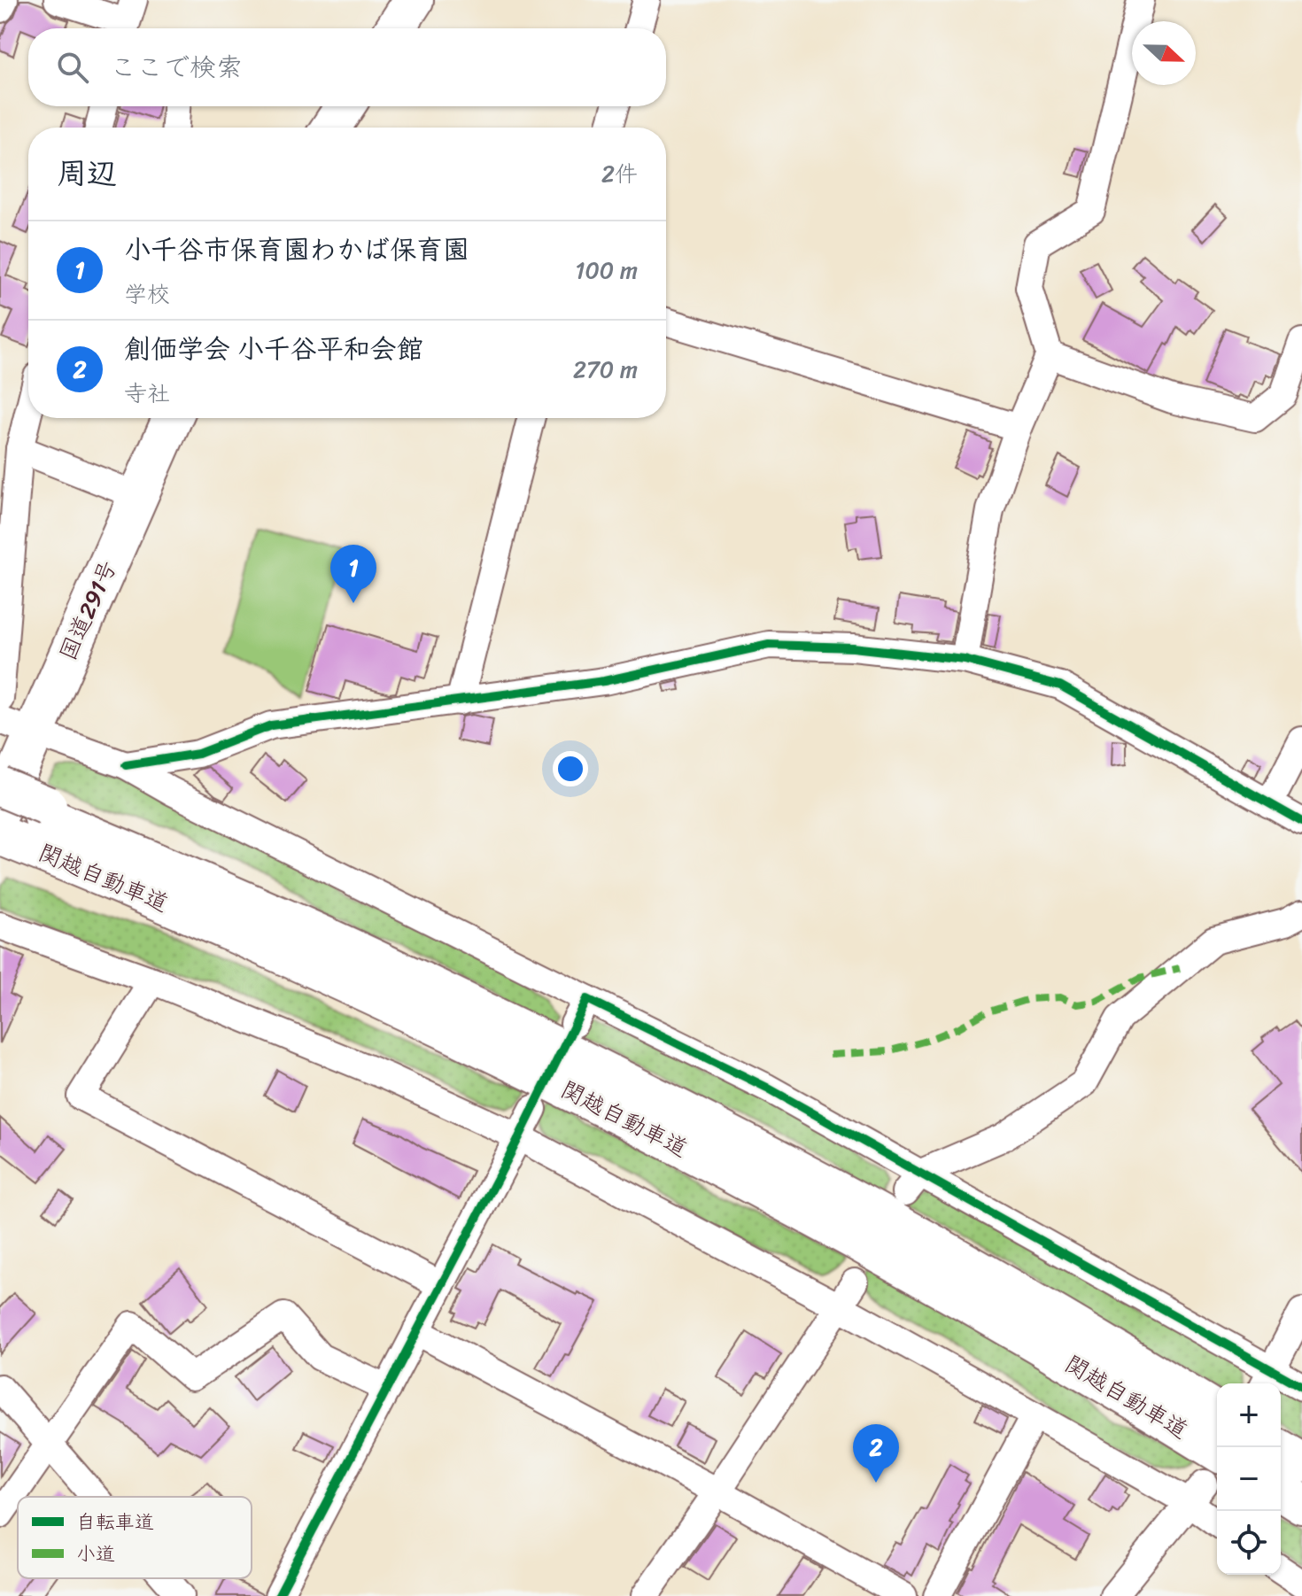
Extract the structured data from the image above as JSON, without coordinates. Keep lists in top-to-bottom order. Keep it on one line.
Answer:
{"streets":{"highway":["国道291号","関越自動車道"]},"legend":["自転車道","小道"],"north":"right","page":{"search":"ここで検索","heading":["周辺","2件"],"list":[{"mark":"1","name":"小千谷市保育園わかば保育園","note":"学校","value":"100 m"},{"mark":"2","name":"創価学会 小千谷平和会館","note":"寺社","value":"270 m"}],"pins":["1","2"],"map_buttons":["+","−"]}}
